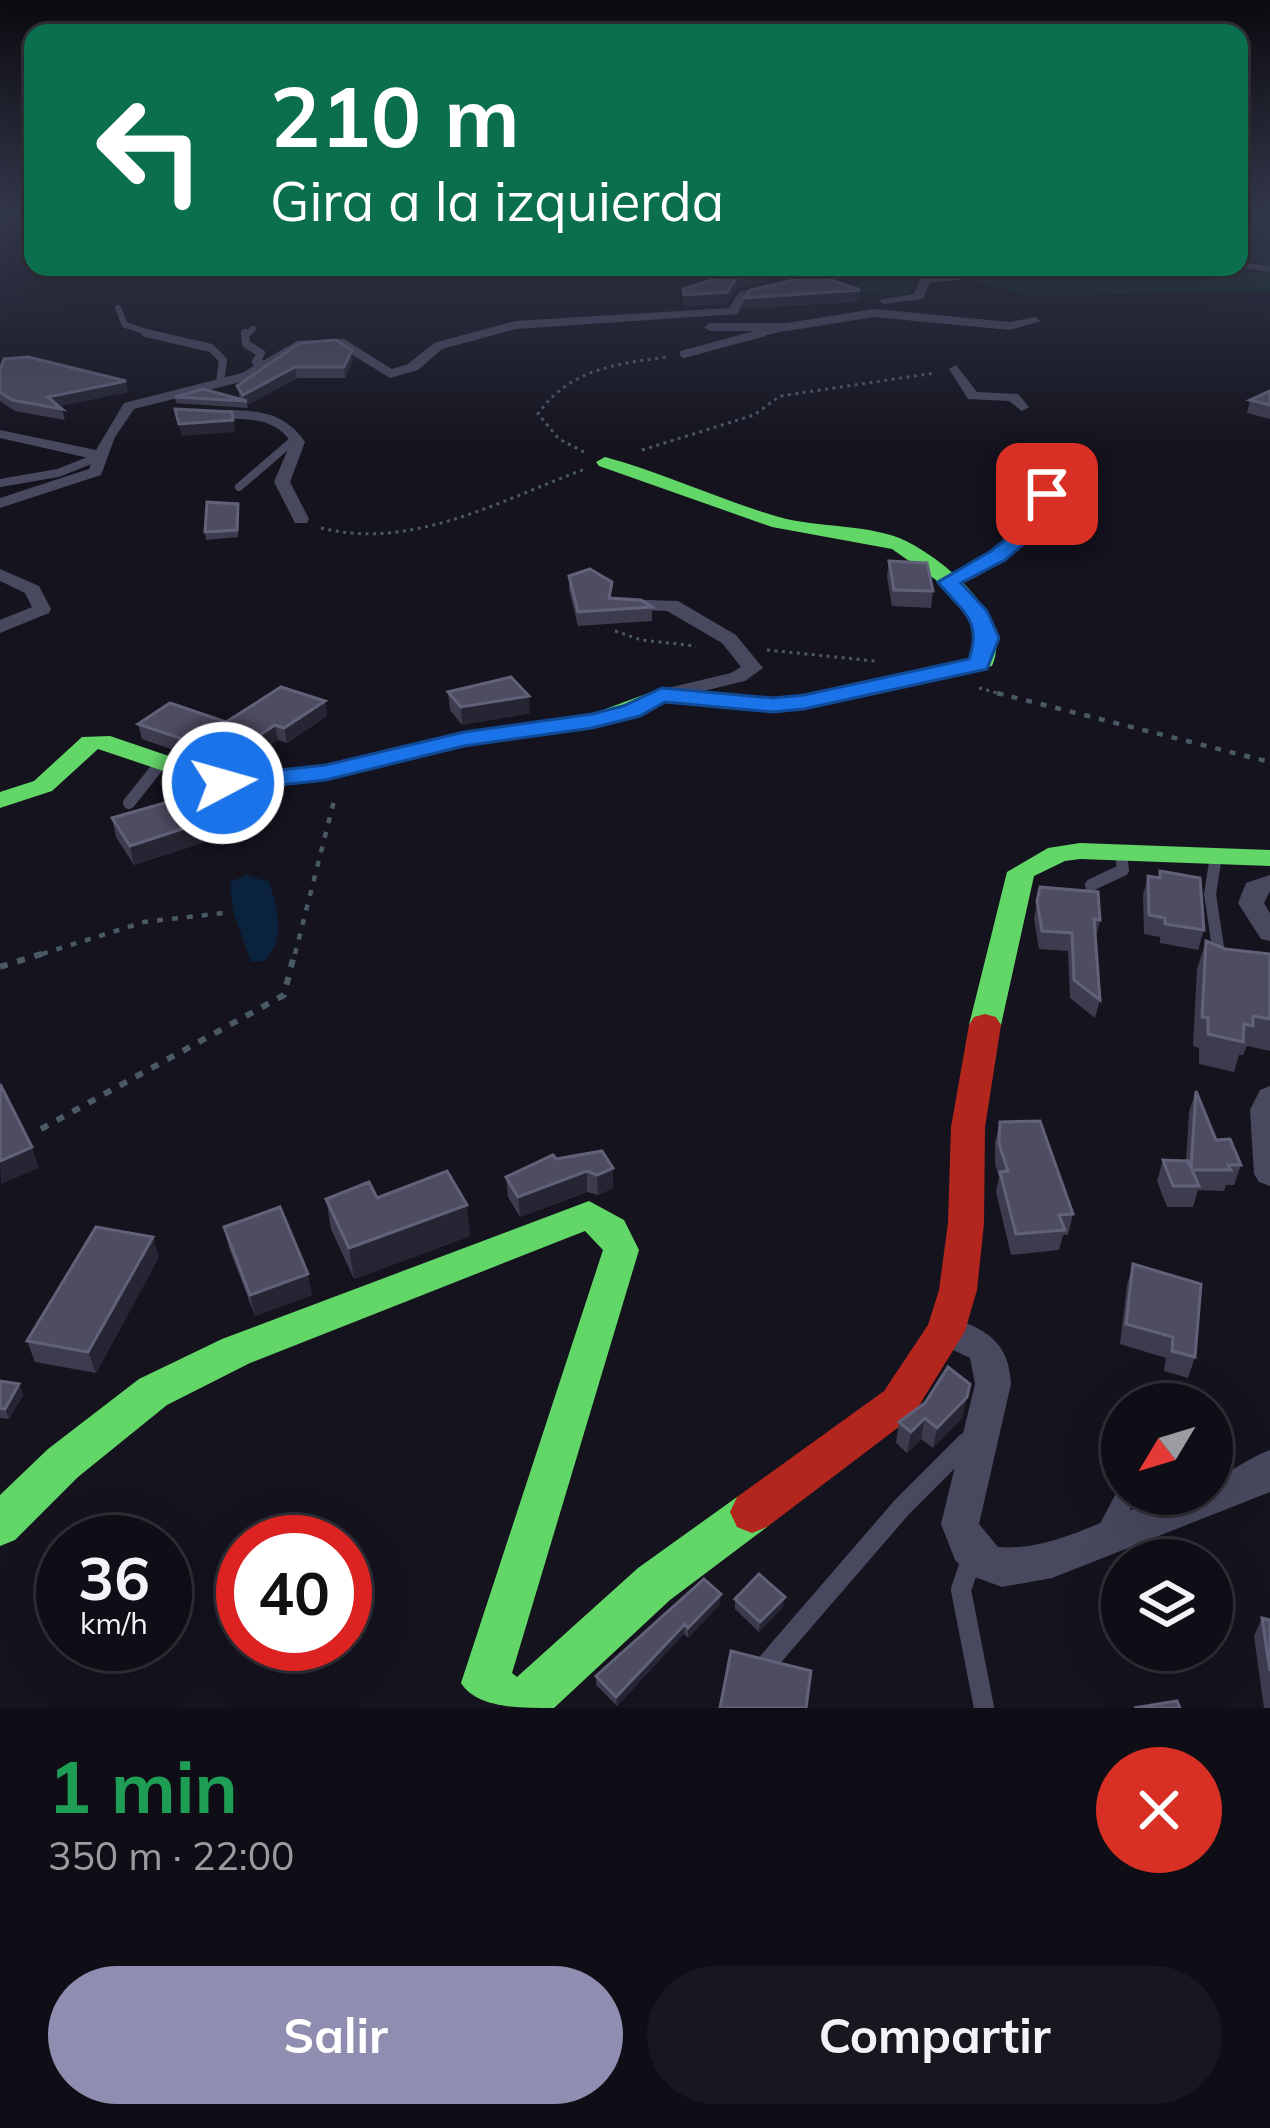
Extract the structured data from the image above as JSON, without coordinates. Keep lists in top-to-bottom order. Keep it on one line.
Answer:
{"north":"bottom left","page":{"turn":["210 m","Gira a la izquierda"],"speed":"36 km/h","limit":"40","heading":["1 min","350 m · 22:00"],"buttons":["Salir","Compartir"]}}
